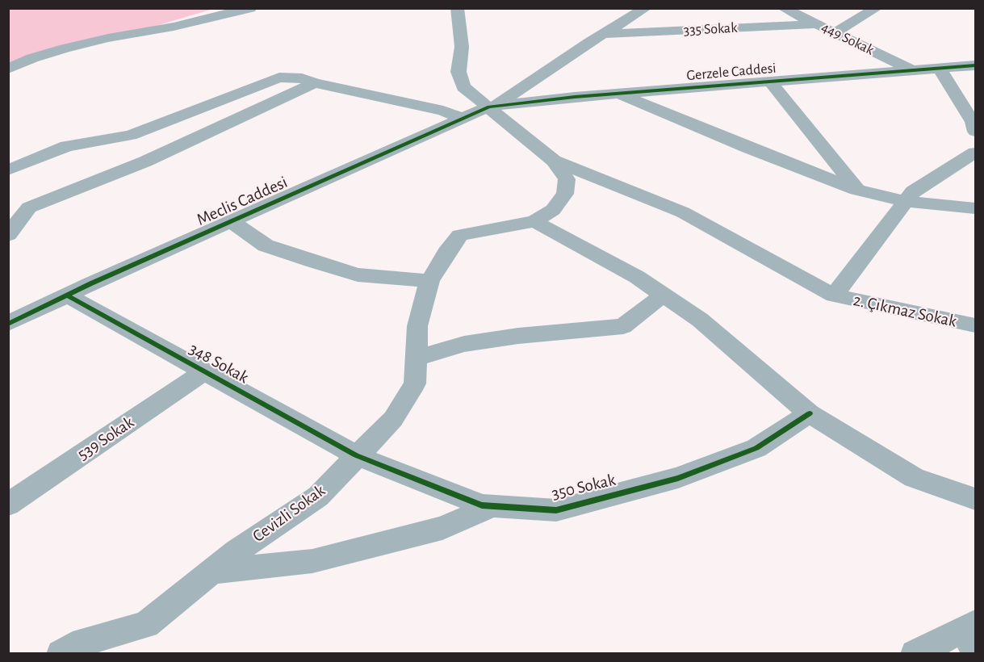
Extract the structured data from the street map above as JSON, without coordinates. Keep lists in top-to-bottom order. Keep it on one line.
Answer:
{"streets":{"street":["335 Sokak","449 Sokak","Gerzele Caddesi","Meclis Caddesi","2. Çıkmaz Sokak","348 Sokak","539 Sokak","350 Sokak","Cevizli Sokak"]},"crossings":[["335 Sokak","449 Sokak"],["335 Sokak","Meclis Caddesi"],["449 Sokak","Gerzele Caddesi"],["Gerzele Caddesi","Meclis Caddesi"],["Meclis Caddesi","348 Sokak"],["348 Sokak","539 Sokak"],["348 Sokak","350 Sokak"],["348 Sokak","Cevizli Sokak"],["350 Sokak","Cevizli Sokak"]]}
